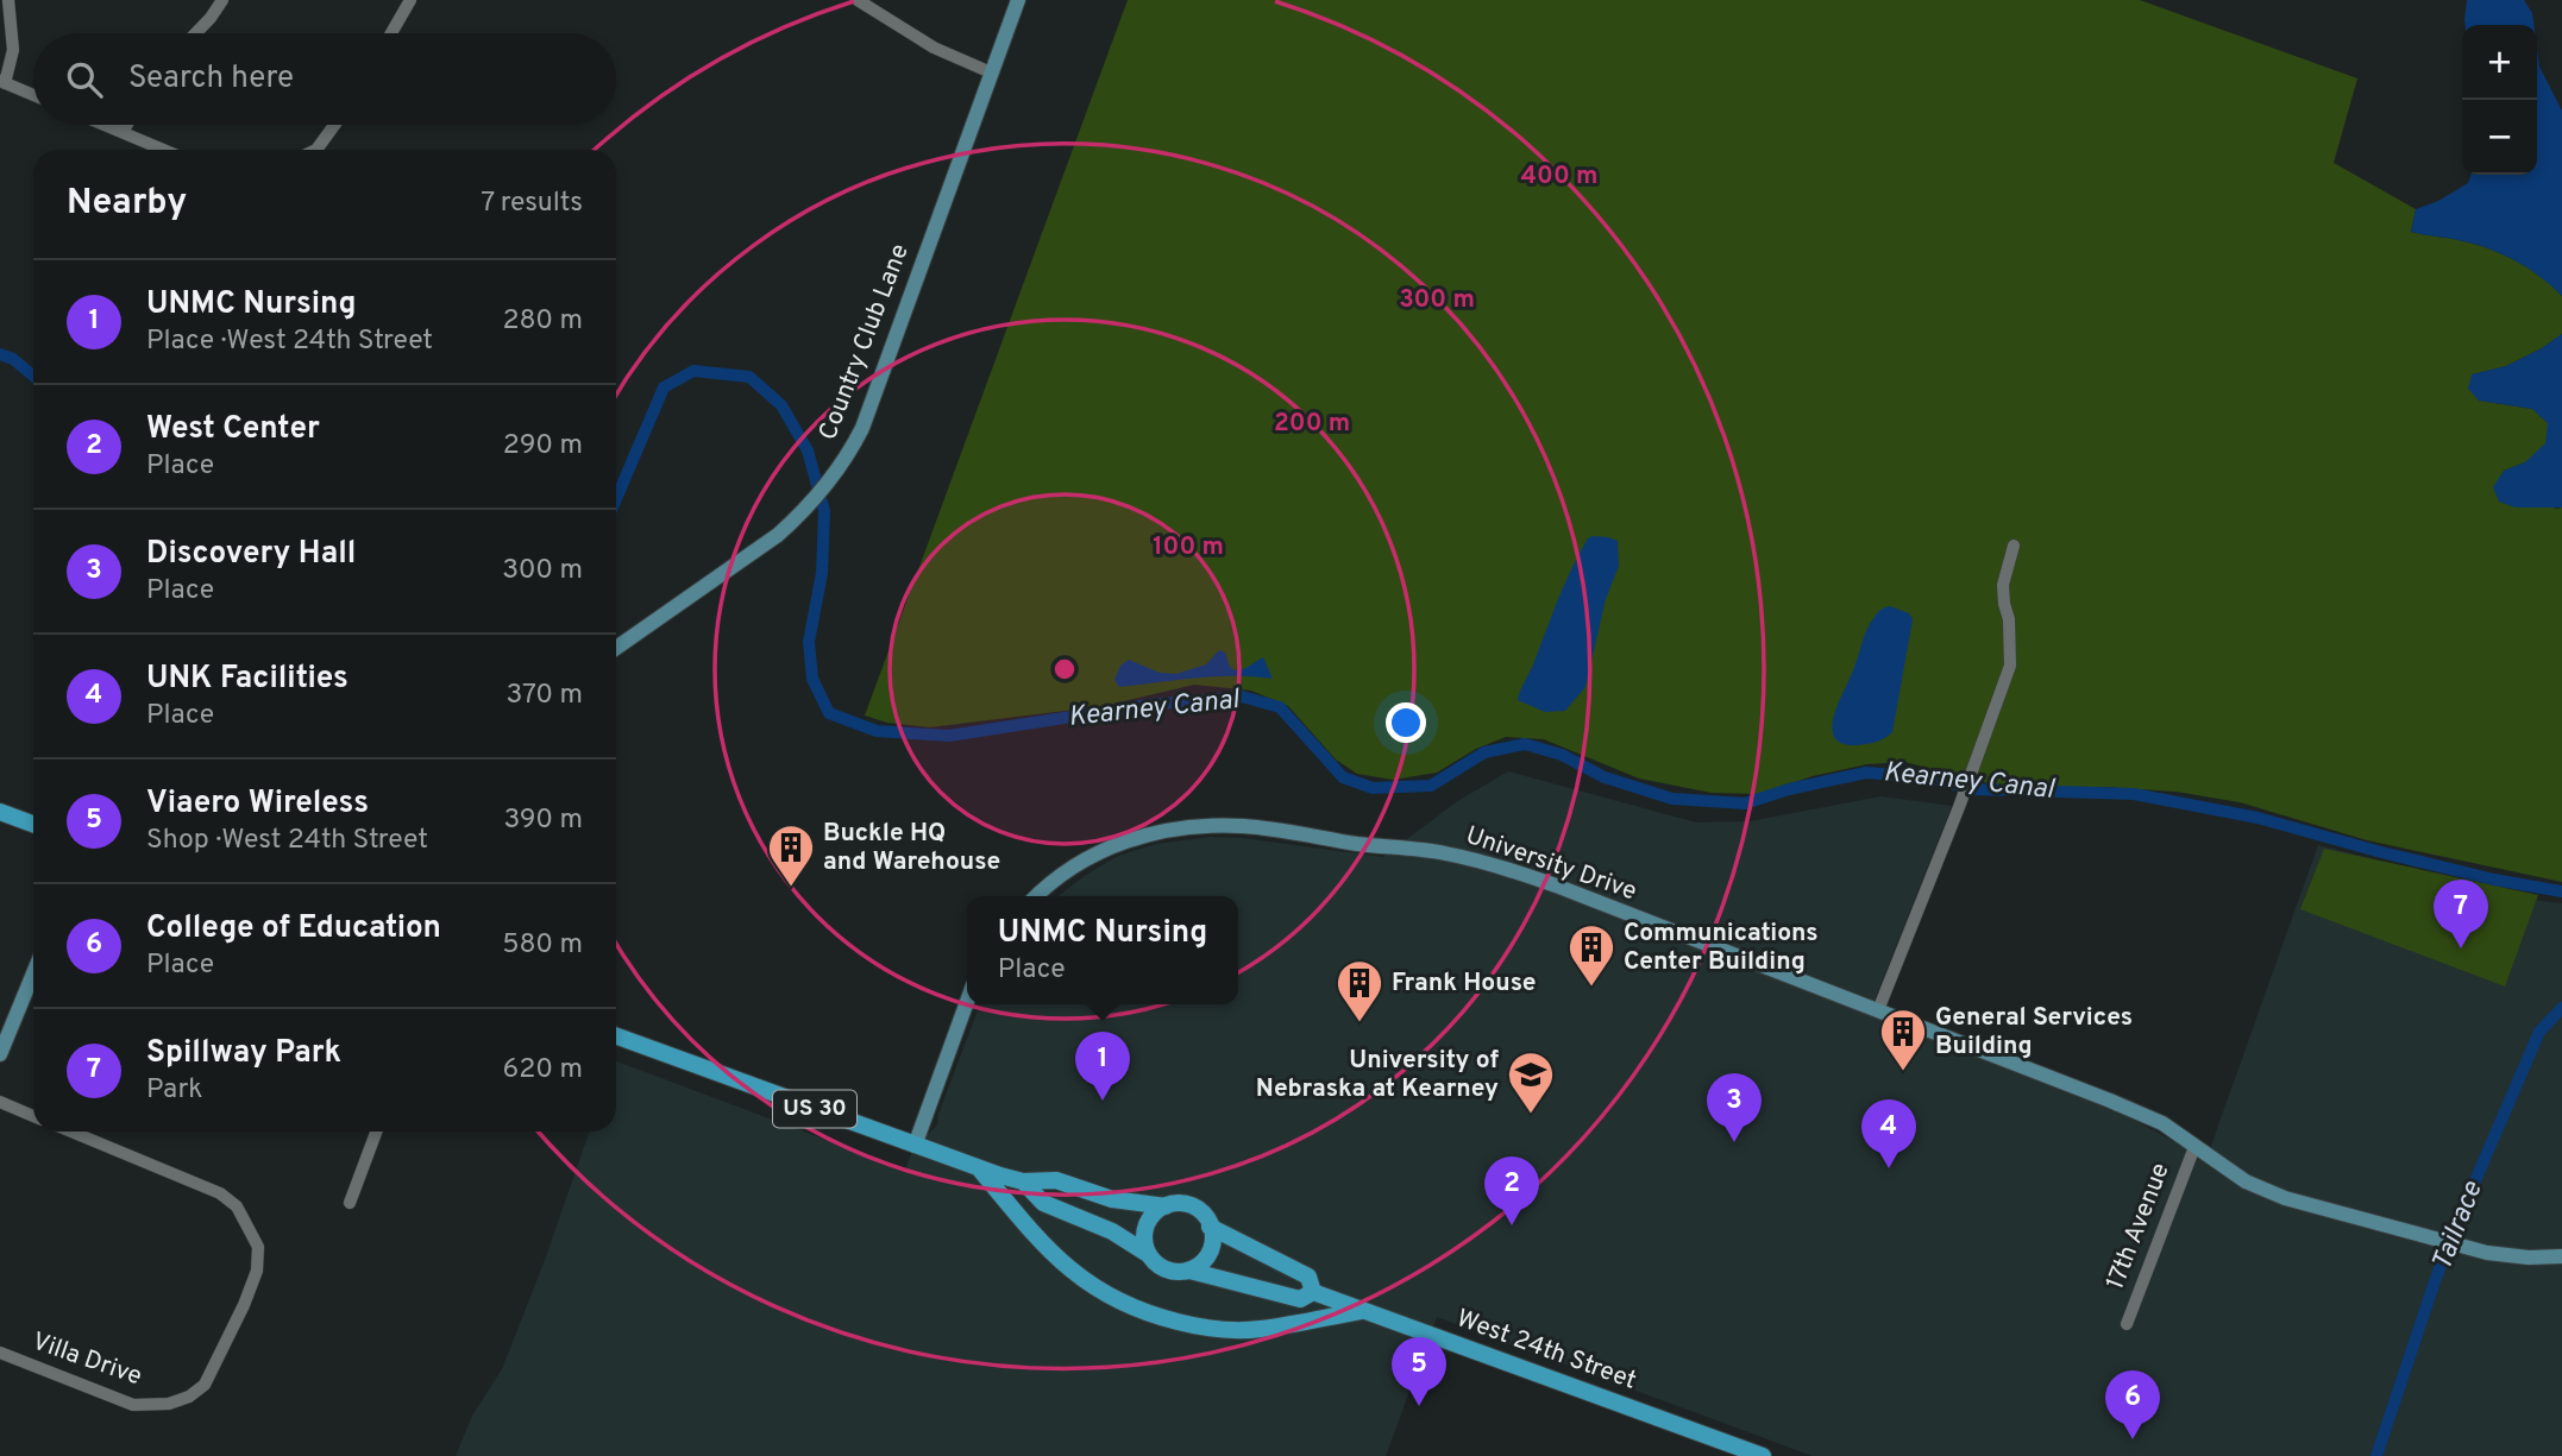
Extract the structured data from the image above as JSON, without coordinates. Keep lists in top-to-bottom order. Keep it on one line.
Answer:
{"streets":{"main road":["US 30","West 24th Street"],"street":["Country Club Lane","University Drive","17th Avenue","Villa Drive"]},"crossings":[["University Drive","17th Avenue"],["US 30","West 24th Street"]],"water":["Kearney Canal","Tailrace"],"places":{"building":["Buckle HQ and Warehouse","Communications Center Building","Frank House","General Services Building"],"school or university":["University of Nebraska at Kearney"]},"page":{"map_buttons":["+","−"],"search":"Search here","heading":["Nearby","7 results"],"list":[{"mark":"1","name":"UNMC Nursing","note":"Place · West 24th Street","value":"280 m"},{"mark":"2","name":"West Center","note":"Place","value":"290 m"},{"mark":"3","name":"Discovery Hall","note":"Place","value":"300 m"},{"mark":"4","name":"UNK Facilities","note":"Place","value":"370 m"},{"mark":"5","name":"Viaero Wireless","note":"Shop · West 24th Street","value":"390 m"},{"mark":"6","name":"College of Education","note":"Place","value":"580 m"},{"mark":"7","name":"Spillway Park","note":"Park","value":"620 m"}],"pins":["7","1","3","4","2","5","6"],"popup":["UNMC Nursing","Place"]},"rings":["400 m","300 m","200 m","100 m"]}
